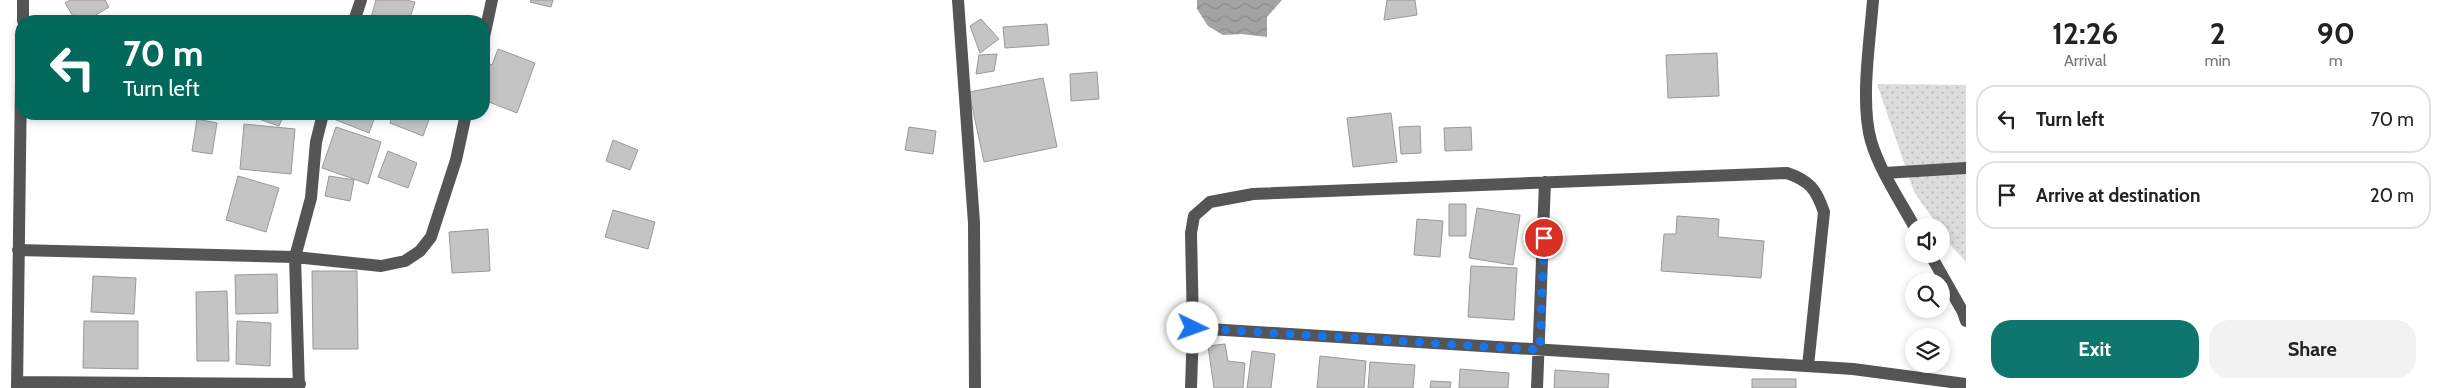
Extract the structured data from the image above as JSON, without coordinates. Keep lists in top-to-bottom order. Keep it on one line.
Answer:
{"page":{"eta":["12:26","Arrival","2","min","90","m"],"turn":["70 m","Turn left"],"list":[{"name":"Turn left","value":"70 m"},{"name":"Arrive at destination","value":"20 m"}],"buttons":["Exit","Share"]}}
